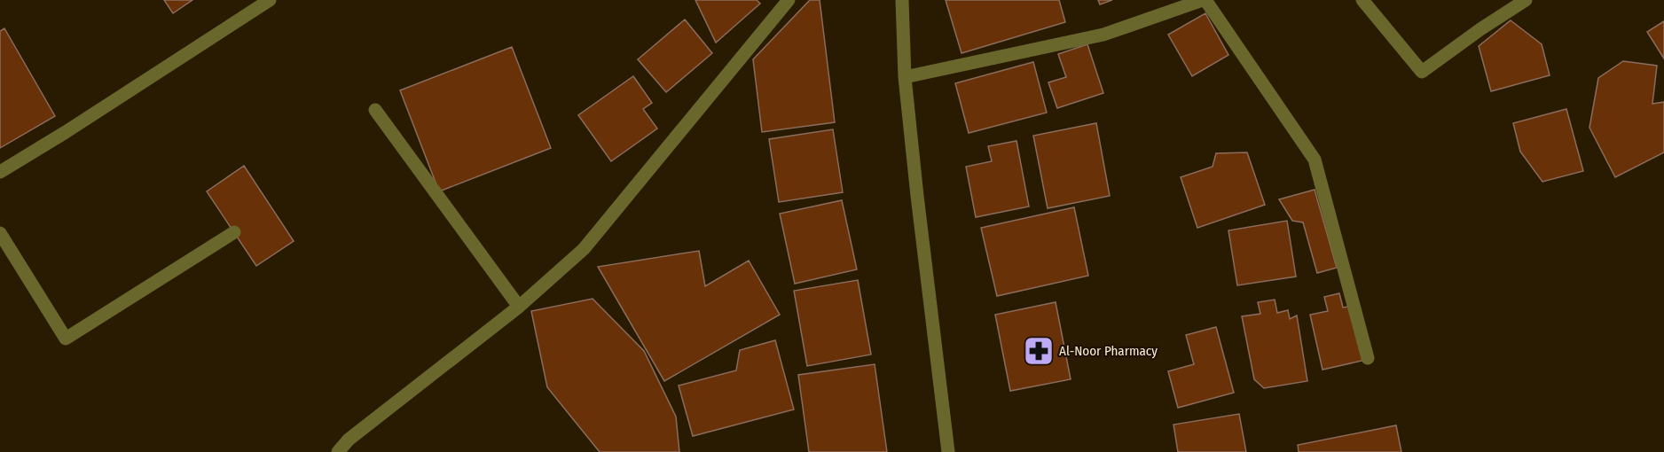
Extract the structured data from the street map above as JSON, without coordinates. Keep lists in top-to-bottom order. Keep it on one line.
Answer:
{"places":{"pharmacy":["Al-Noor Pharmacy"]}}
